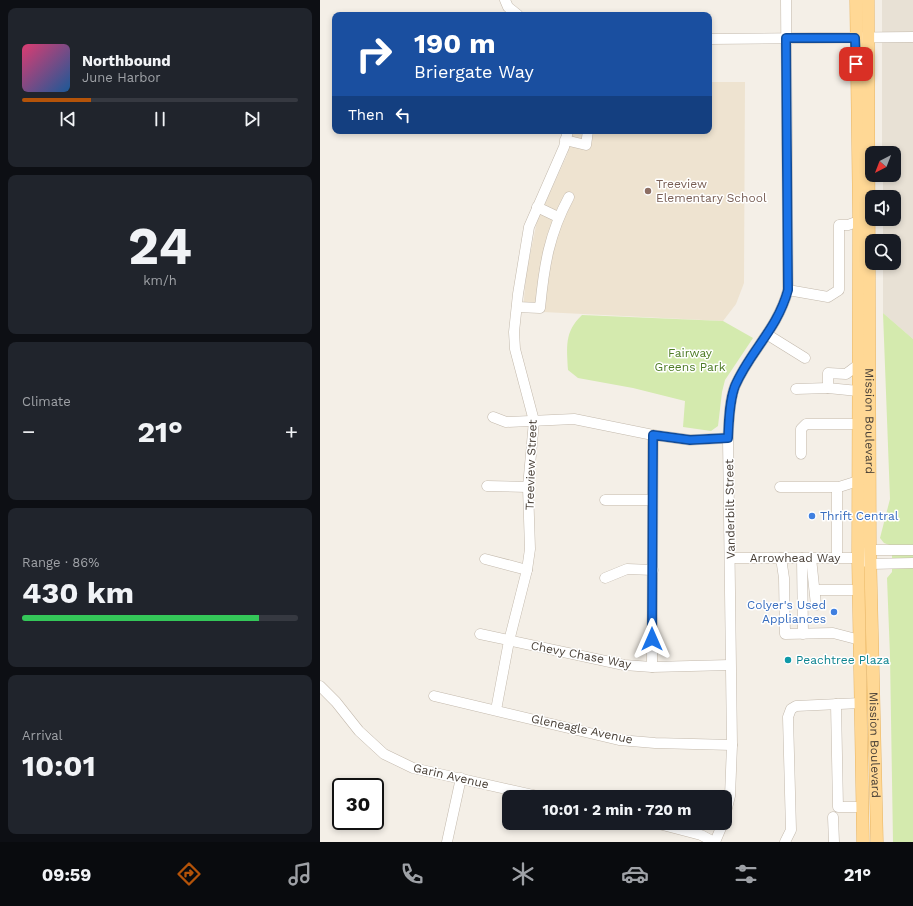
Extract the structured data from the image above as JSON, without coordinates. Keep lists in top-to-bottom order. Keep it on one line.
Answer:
{"streets":{"main road":["Mission Boulevard"],"street":["Treeview Street","Vanderbilt Street","Arrowhead Way","Chevy Chase Way","Gleneagle Avenue","Garin Avenue"]},"crossings":[["Mission Boulevard","Arrowhead Way"],["Treeview Street","Chevy Chase Way"],["Treeview Street","Gleneagle Avenue"],["Vanderbilt Street","Arrowhead Way"],["Vanderbilt Street","Chevy Chase Way"],["Vanderbilt Street","Gleneagle Avenue"]],"parks":["Fairway Greens Park"],"places":["Treeview Elementary School","Thrift Central","Colyer's Used Appliances","Peachtree Plaza"],"north":"bottom left","page":{"turn":["190 m","Briergate Way"],"song":["Northbound","June Harbor"],"then":"Then","tile":[["24","km/h"],"Climate",["Range · 86%","430 km"],["Arrival","10:01"]],"heat":["−","21°","+"],"limit":"30","trip":"10:01 · 2 min · 720 m","tabs":["09:59","21°"]}}
